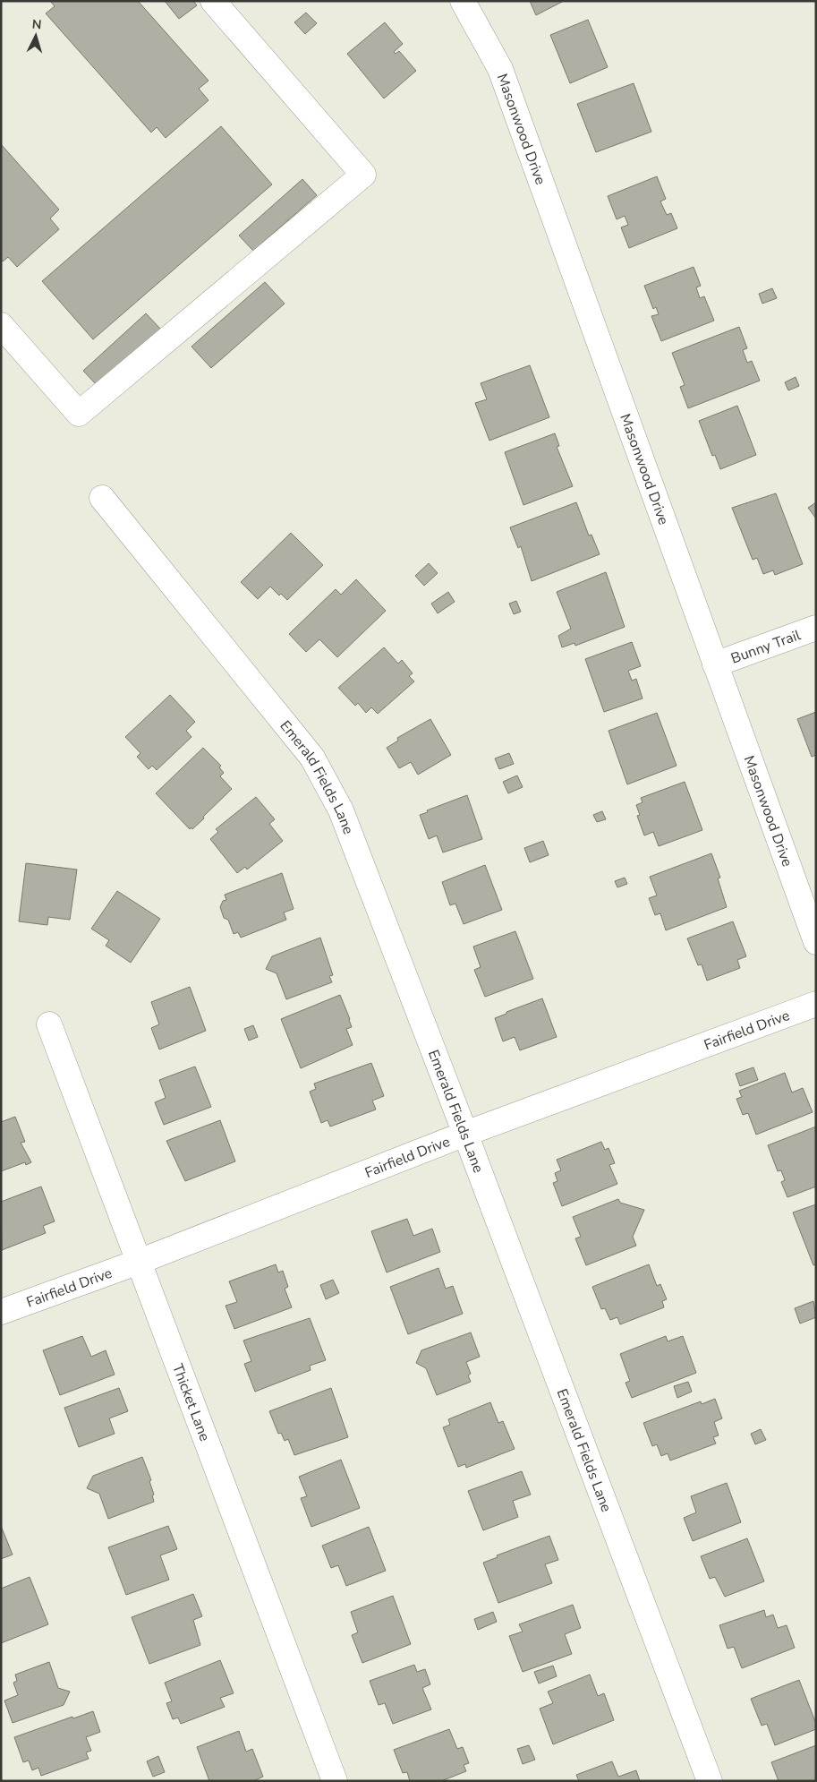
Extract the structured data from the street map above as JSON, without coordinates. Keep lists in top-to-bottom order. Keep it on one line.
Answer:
{"streets":{"street":["Masonwood Drive","Bunny Trail","Emerald Fields Lane","Fairfield Drive","Thicket Lane"]},"crossings":[["Masonwood Drive","Bunny Trail"],["Emerald Fields Lane","Fairfield Drive"],["Fairfield Drive","Thicket Lane"]],"north":"top"}
